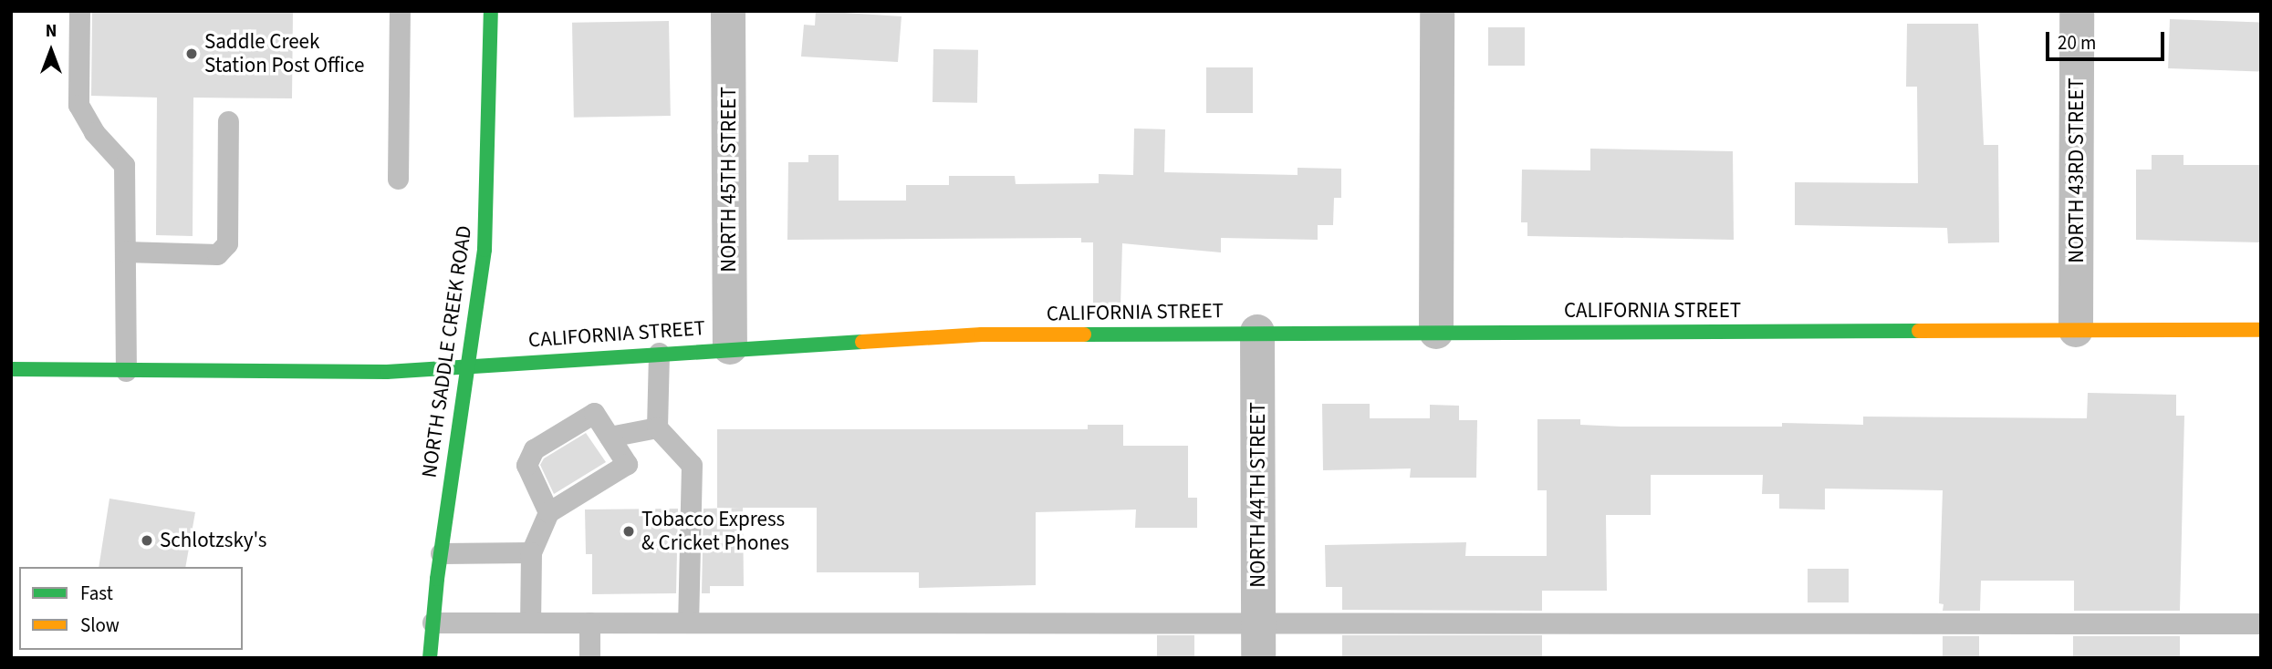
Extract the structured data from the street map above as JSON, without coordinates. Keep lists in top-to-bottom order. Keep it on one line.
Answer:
{"streets":{"street":["NORTH 43RD STREET","NORTH 45TH STREET","CALIFORNIA STREET","NORTH SADDLE CREEK ROAD","NORTH 44TH STREET"]},"crossings":[["NORTH 43RD STREET","CALIFORNIA STREET"],["NORTH 45TH STREET","CALIFORNIA STREET"],["CALIFORNIA STREET","NORTH SADDLE CREEK ROAD"],["CALIFORNIA STREET","NORTH 44TH STREET"]],"places":["Saddle Creek Station Post Office","Tobacco Express & Cricket Phones","Schlotzsky's"],"legend":["Fast","Slow"],"scale_bar":"20 m","north":"top"}
